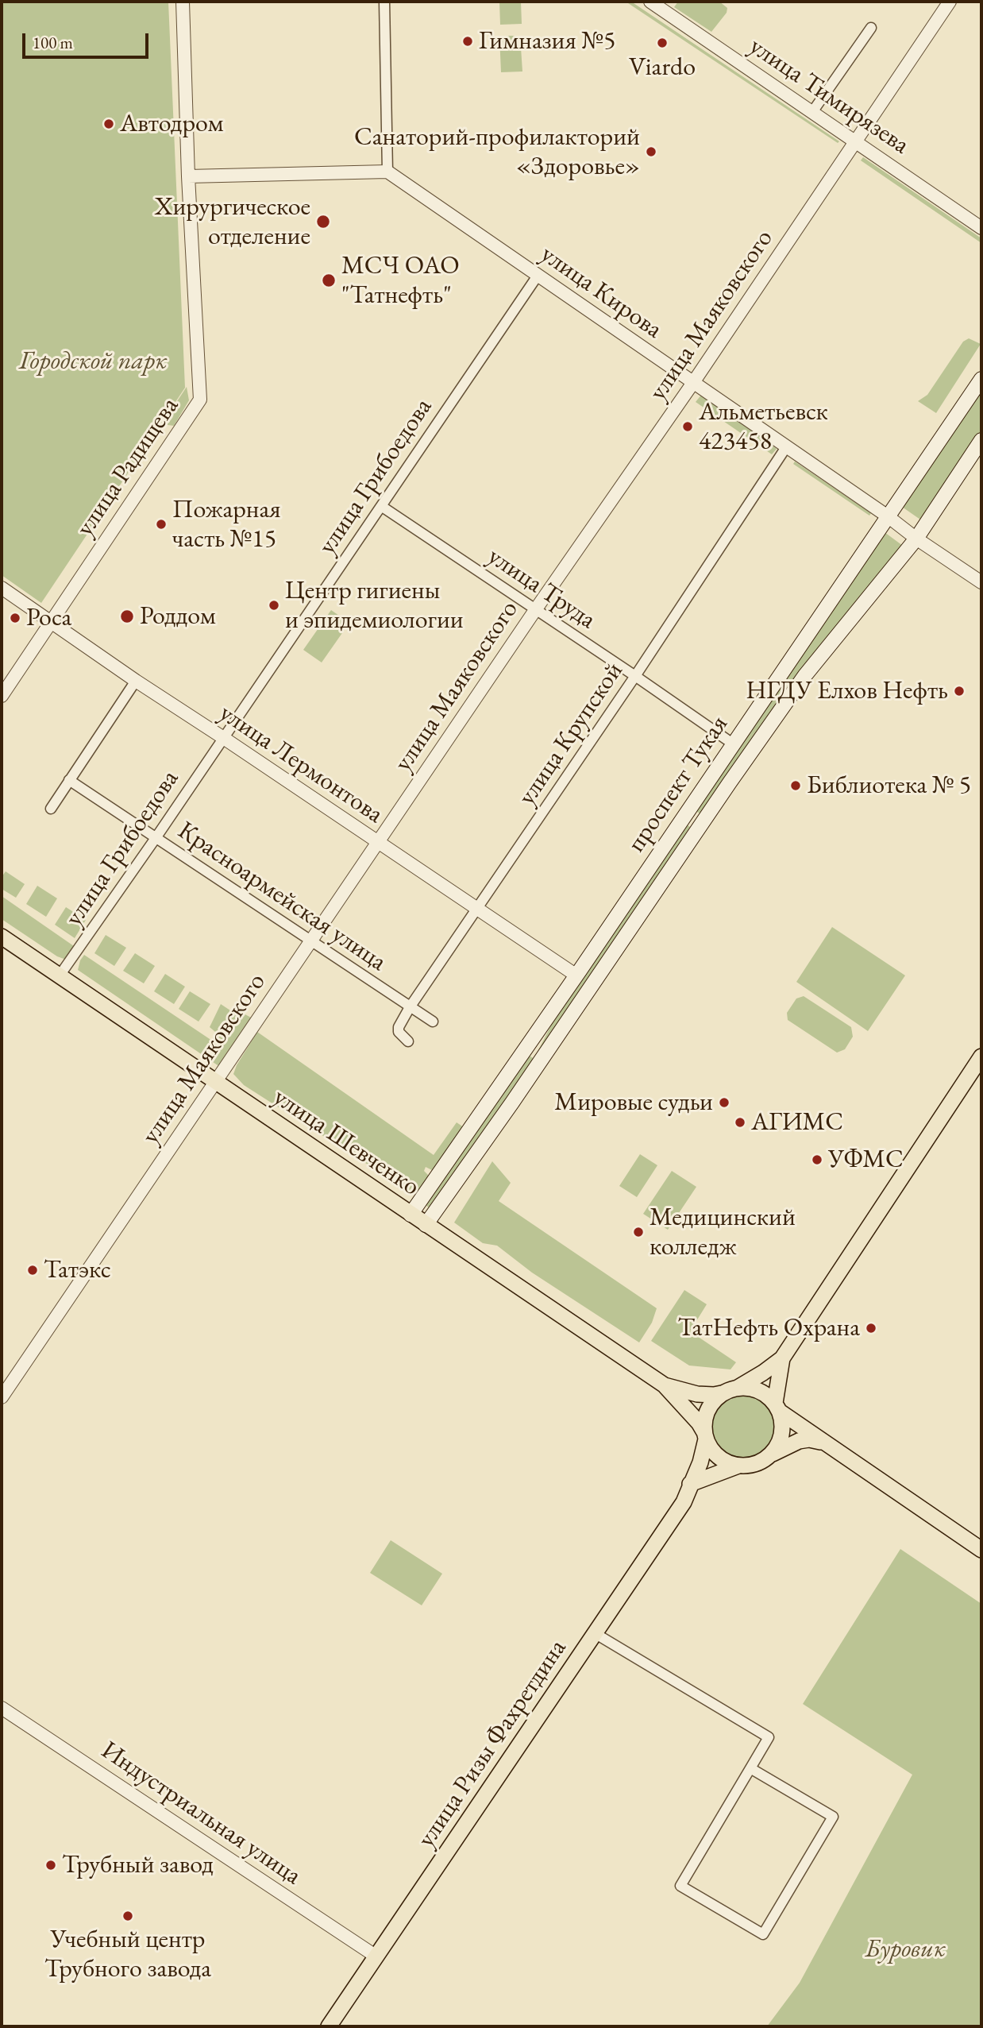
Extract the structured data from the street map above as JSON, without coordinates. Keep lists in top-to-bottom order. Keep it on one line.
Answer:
{"streets":{"main road":["проспект Тукая","улица Шевченко","улица Ризы Фахретдина"],"street":["улица Тимирязева","улица Кирова","улица Маяковского","улица Радищева","улица Грибоедова","улица Труда","улица Крупской","улица Лермонтова","Красноармейская улица","Индустриальная улица"]},"crossings":[["улица Тимирязева","улица Маяковского"],["улица Кирова","улица Маяковского"],["улица Кирова","улица Грибоедова"],["улица Кирова","улица Крупской"],["улица Кирова","проспект Тукая"],["улица Маяковского","улица Труда"],["улица Маяковского","улица Лермонтова"],["улица Маяковского","Красноармейская улица"],["улица Маяковского","улица Шевченко"],["улица Радищева","улица Лермонтова"],["улица Грибоедова","улица Труда"],["улица Грибоедова","улица Лермонтова"],["улица Грибоедова","Красноармейская улица"],["улица Грибоедова","улица Шевченко"],["улица Труда","улица Крупской"],["улица Труда","проспект Тукая"],["улица Крупской","улица Лермонтова"],["улица Крупской","Красноармейская улица"],["улица Лермонтова","проспект Тукая"],["проспект Тукая","улица Шевченко"],["улица Ризы Фахретдина","Индустриальная улица"]],"parks":["Городской парк","Буровик"],"places":["Гимназия №5","Viardo","Автодром","Санаторий-профилакторий «Здоровье»","Хирургическое отделение","МСЧ ОАО \"Татнефть\"","Альметьевск 423458","Пожарная часть №15","Центр гигиены и эпидемиологии","Роддом","Роса","НГДУ Елхов Нефть","Библиотека № 5","Мировые судьи","АГИМС","УФМС","Медицинский колледж","Татэкс","ТатНефть Охрана","Трубный завод","Учебный центр Трубного завода"],"scale_bar":"100 m"}
